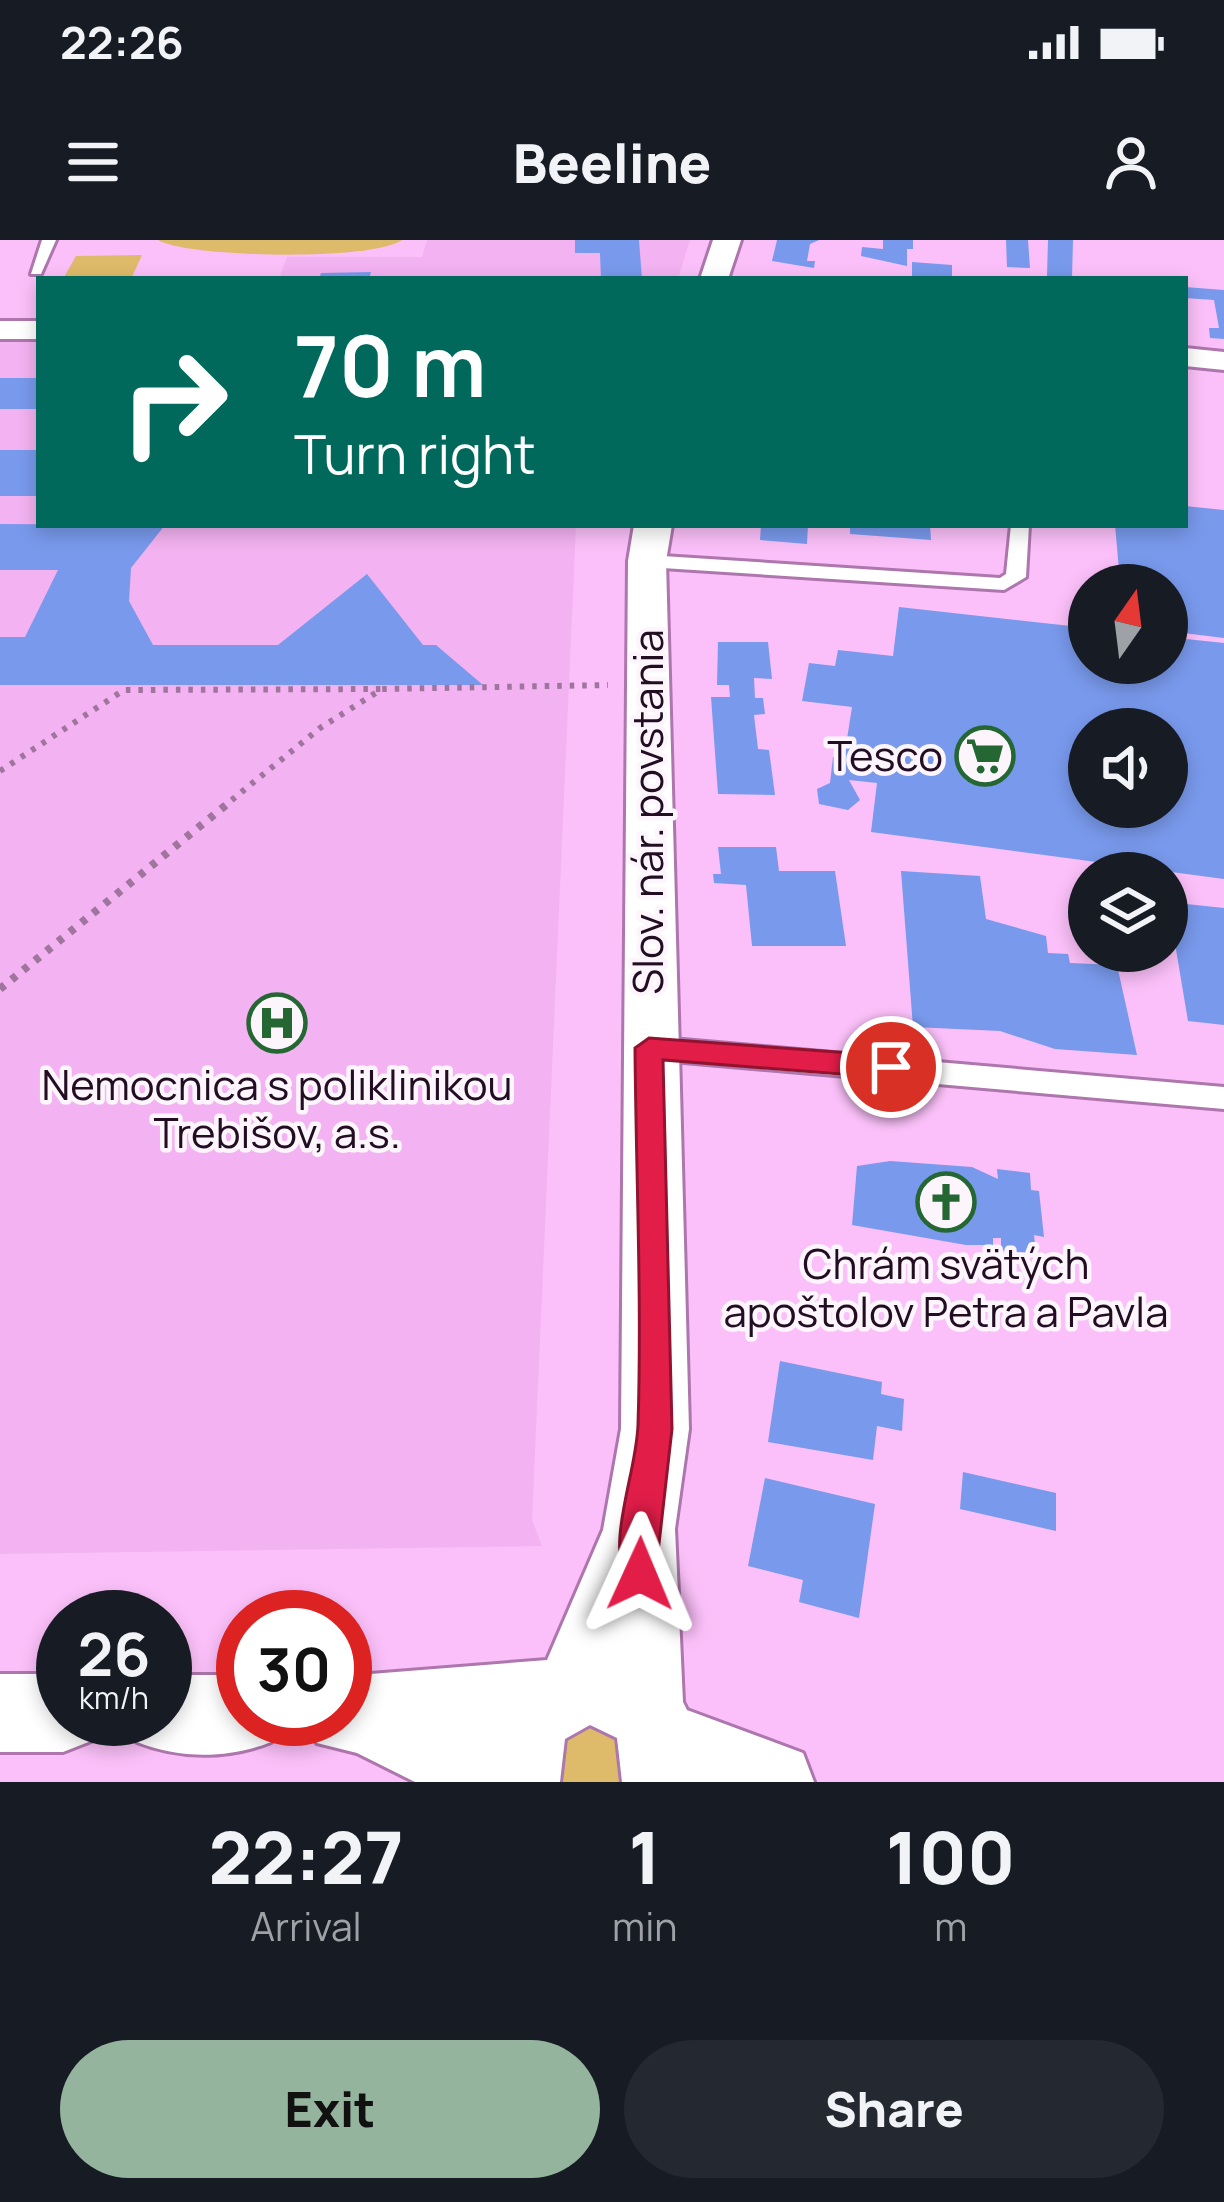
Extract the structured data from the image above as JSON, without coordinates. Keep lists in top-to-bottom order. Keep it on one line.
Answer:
{"streets":{"street":["Slov. nár. povstania"]},"places":{"supermarket":["Tesco"],"hospital":["Nemocnica s poliklinikou Trebišov, a.s."],"church":["Chrám svätých apoštolov Petra a Pavla"]},"north":"top","page":{"status":"22:26","header":"Beeline","turn":["70 m","Turn right"],"speed":"26 km/h","limit":"30","eta":["22:27","Arrival","1","min","100","m"],"buttons":["Exit","Share"]}}
